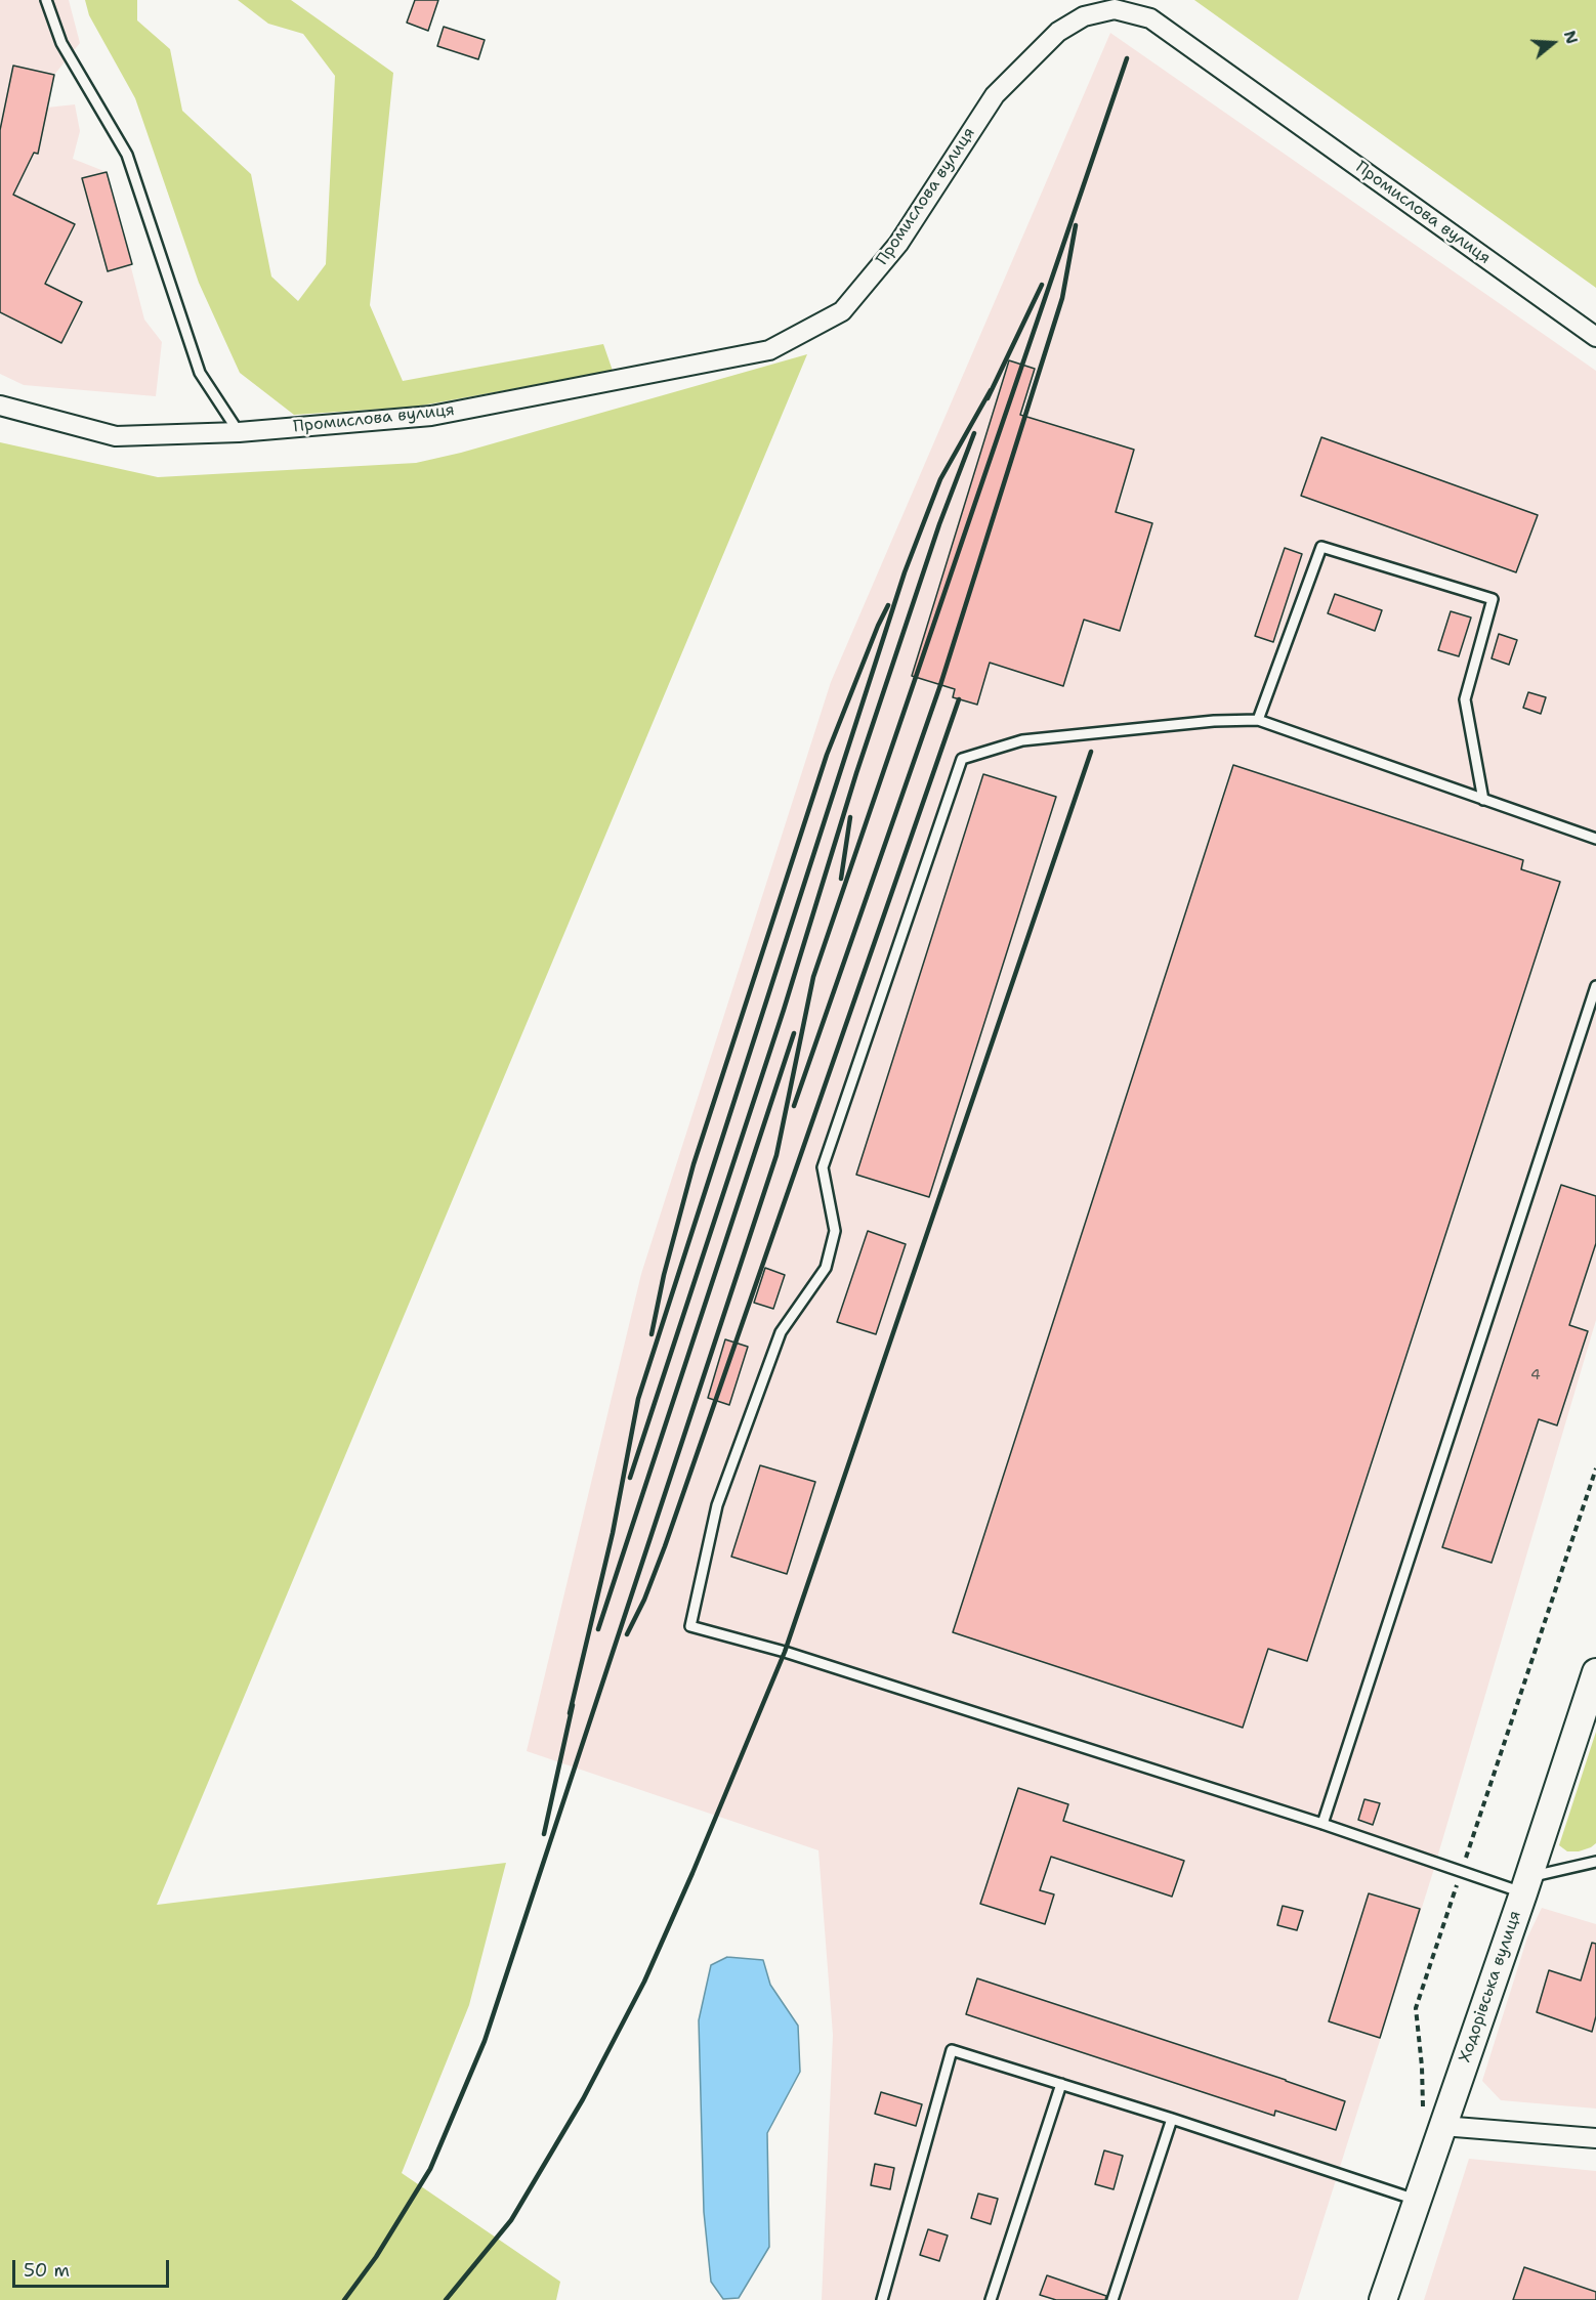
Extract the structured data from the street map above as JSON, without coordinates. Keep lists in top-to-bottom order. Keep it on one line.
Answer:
{"streets":{"main road":["Ходорівська вулиця"],"street":["Промислова вулиця"]},"house_numbers":["4"],"scale_bar":"50 m","north":"right"}
